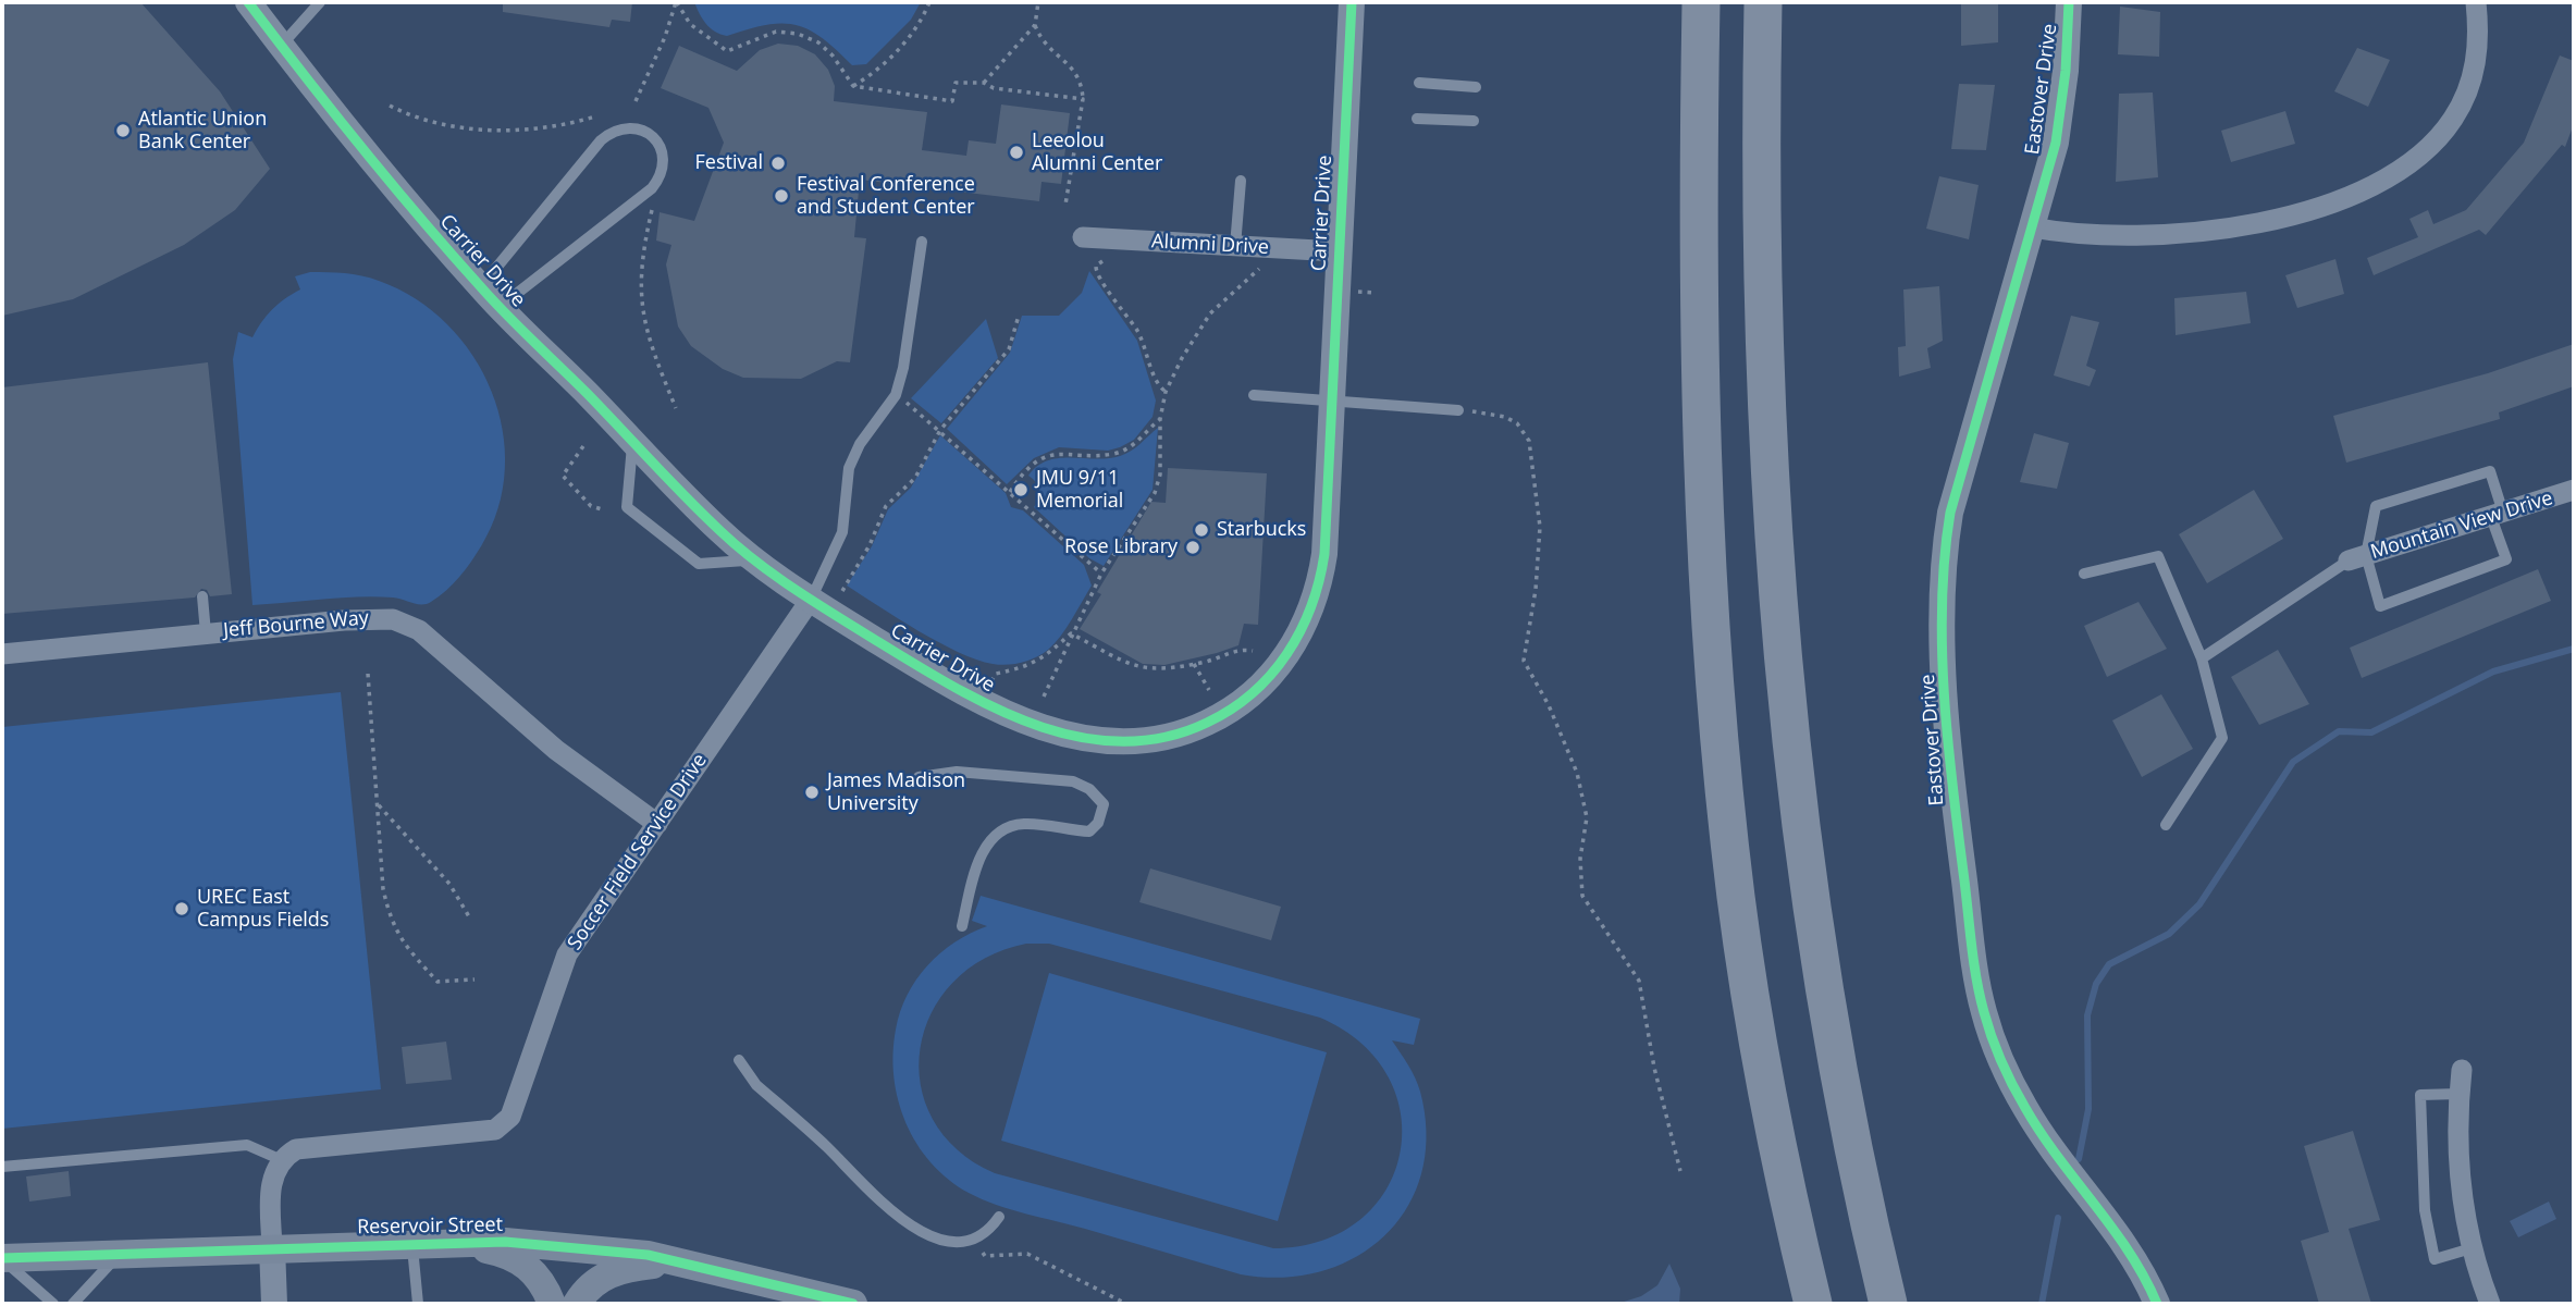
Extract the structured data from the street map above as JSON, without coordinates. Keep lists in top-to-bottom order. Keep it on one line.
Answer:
{"streets":{"main road":["Reservoir Street"],"street":["Eastover Drive","Carrier Drive","Alumni Drive","Mountain View Drive","Jeff Bourne Way","Soccer Field Service Drive"]},"crossings":[["Carrier Drive","Alumni Drive"],["Carrier Drive","Soccer Field Service Drive"],["Jeff Bourne Way","Soccer Field Service Drive"]],"places":["Atlantic Union Bank Center","Leeolou Alumni Center","Festival","Festival Conference and Student Center","JMU 9/11 Memorial","Starbucks","Rose Library","James Madison University","UREC East Campus Fields"]}
